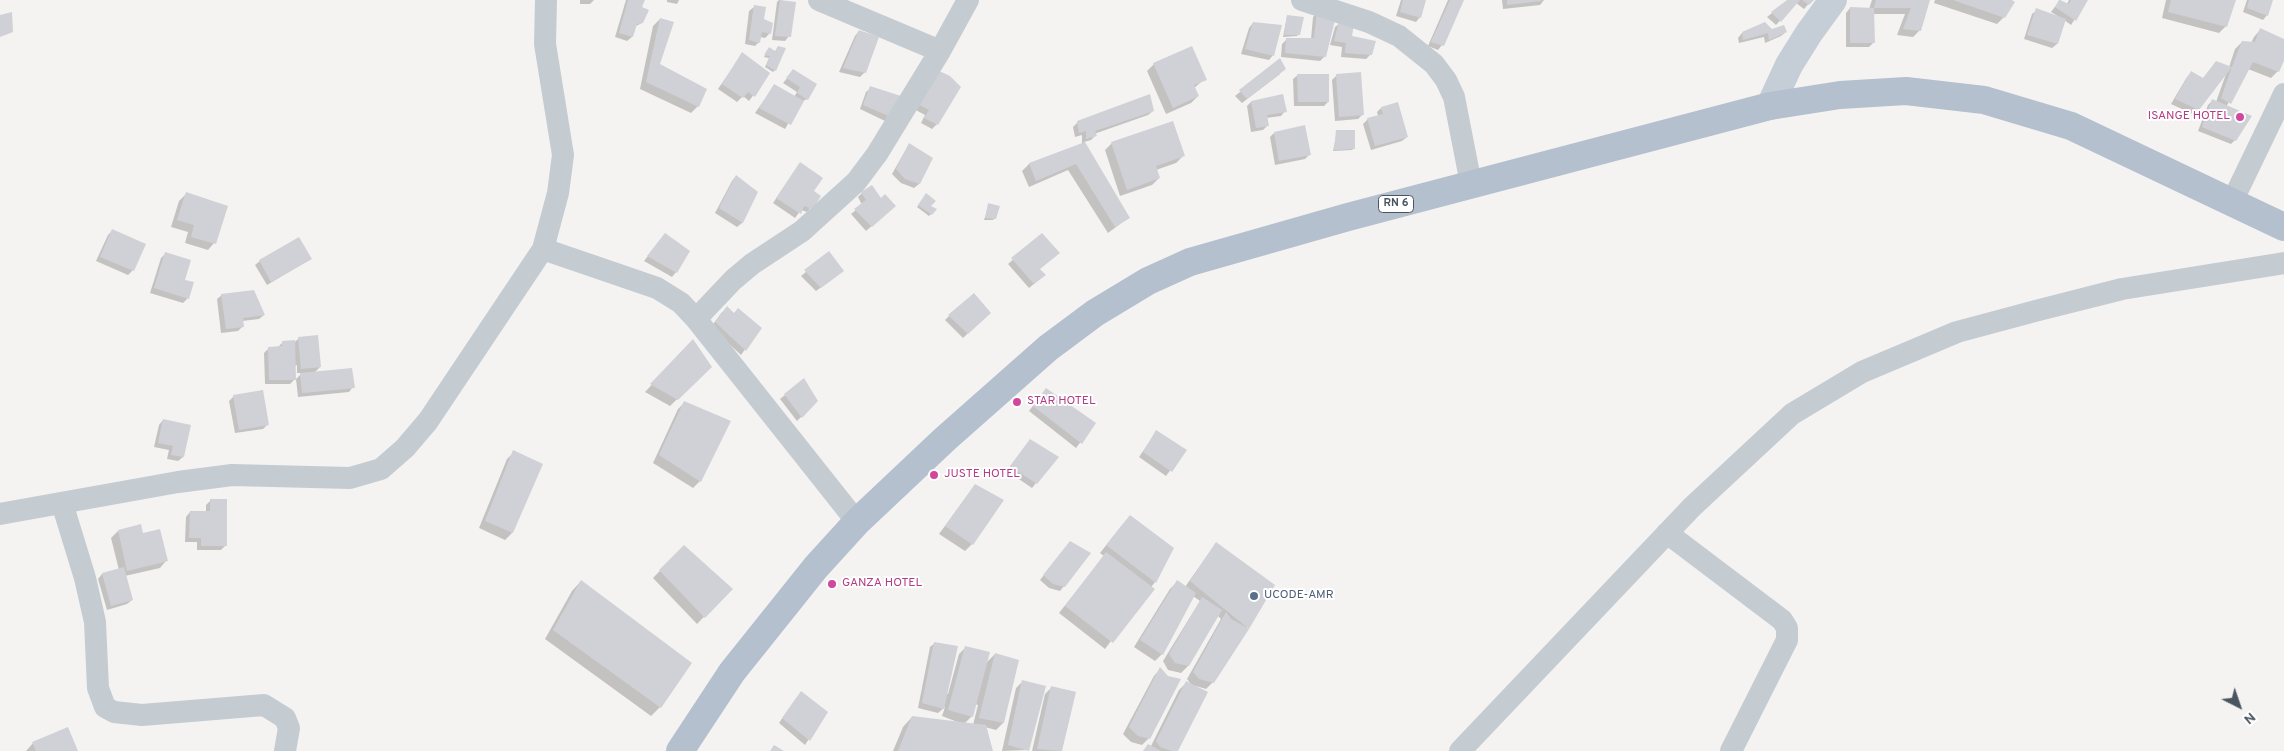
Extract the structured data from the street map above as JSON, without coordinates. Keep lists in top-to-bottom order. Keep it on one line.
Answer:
{"streets":{"main road":["RN 6"]},"places":["ISANGE HOTEL","STAR HOTEL","JUSTE HOTEL","GANZA HOTEL","UCODE-AMR"],"north":"bottom right"}
